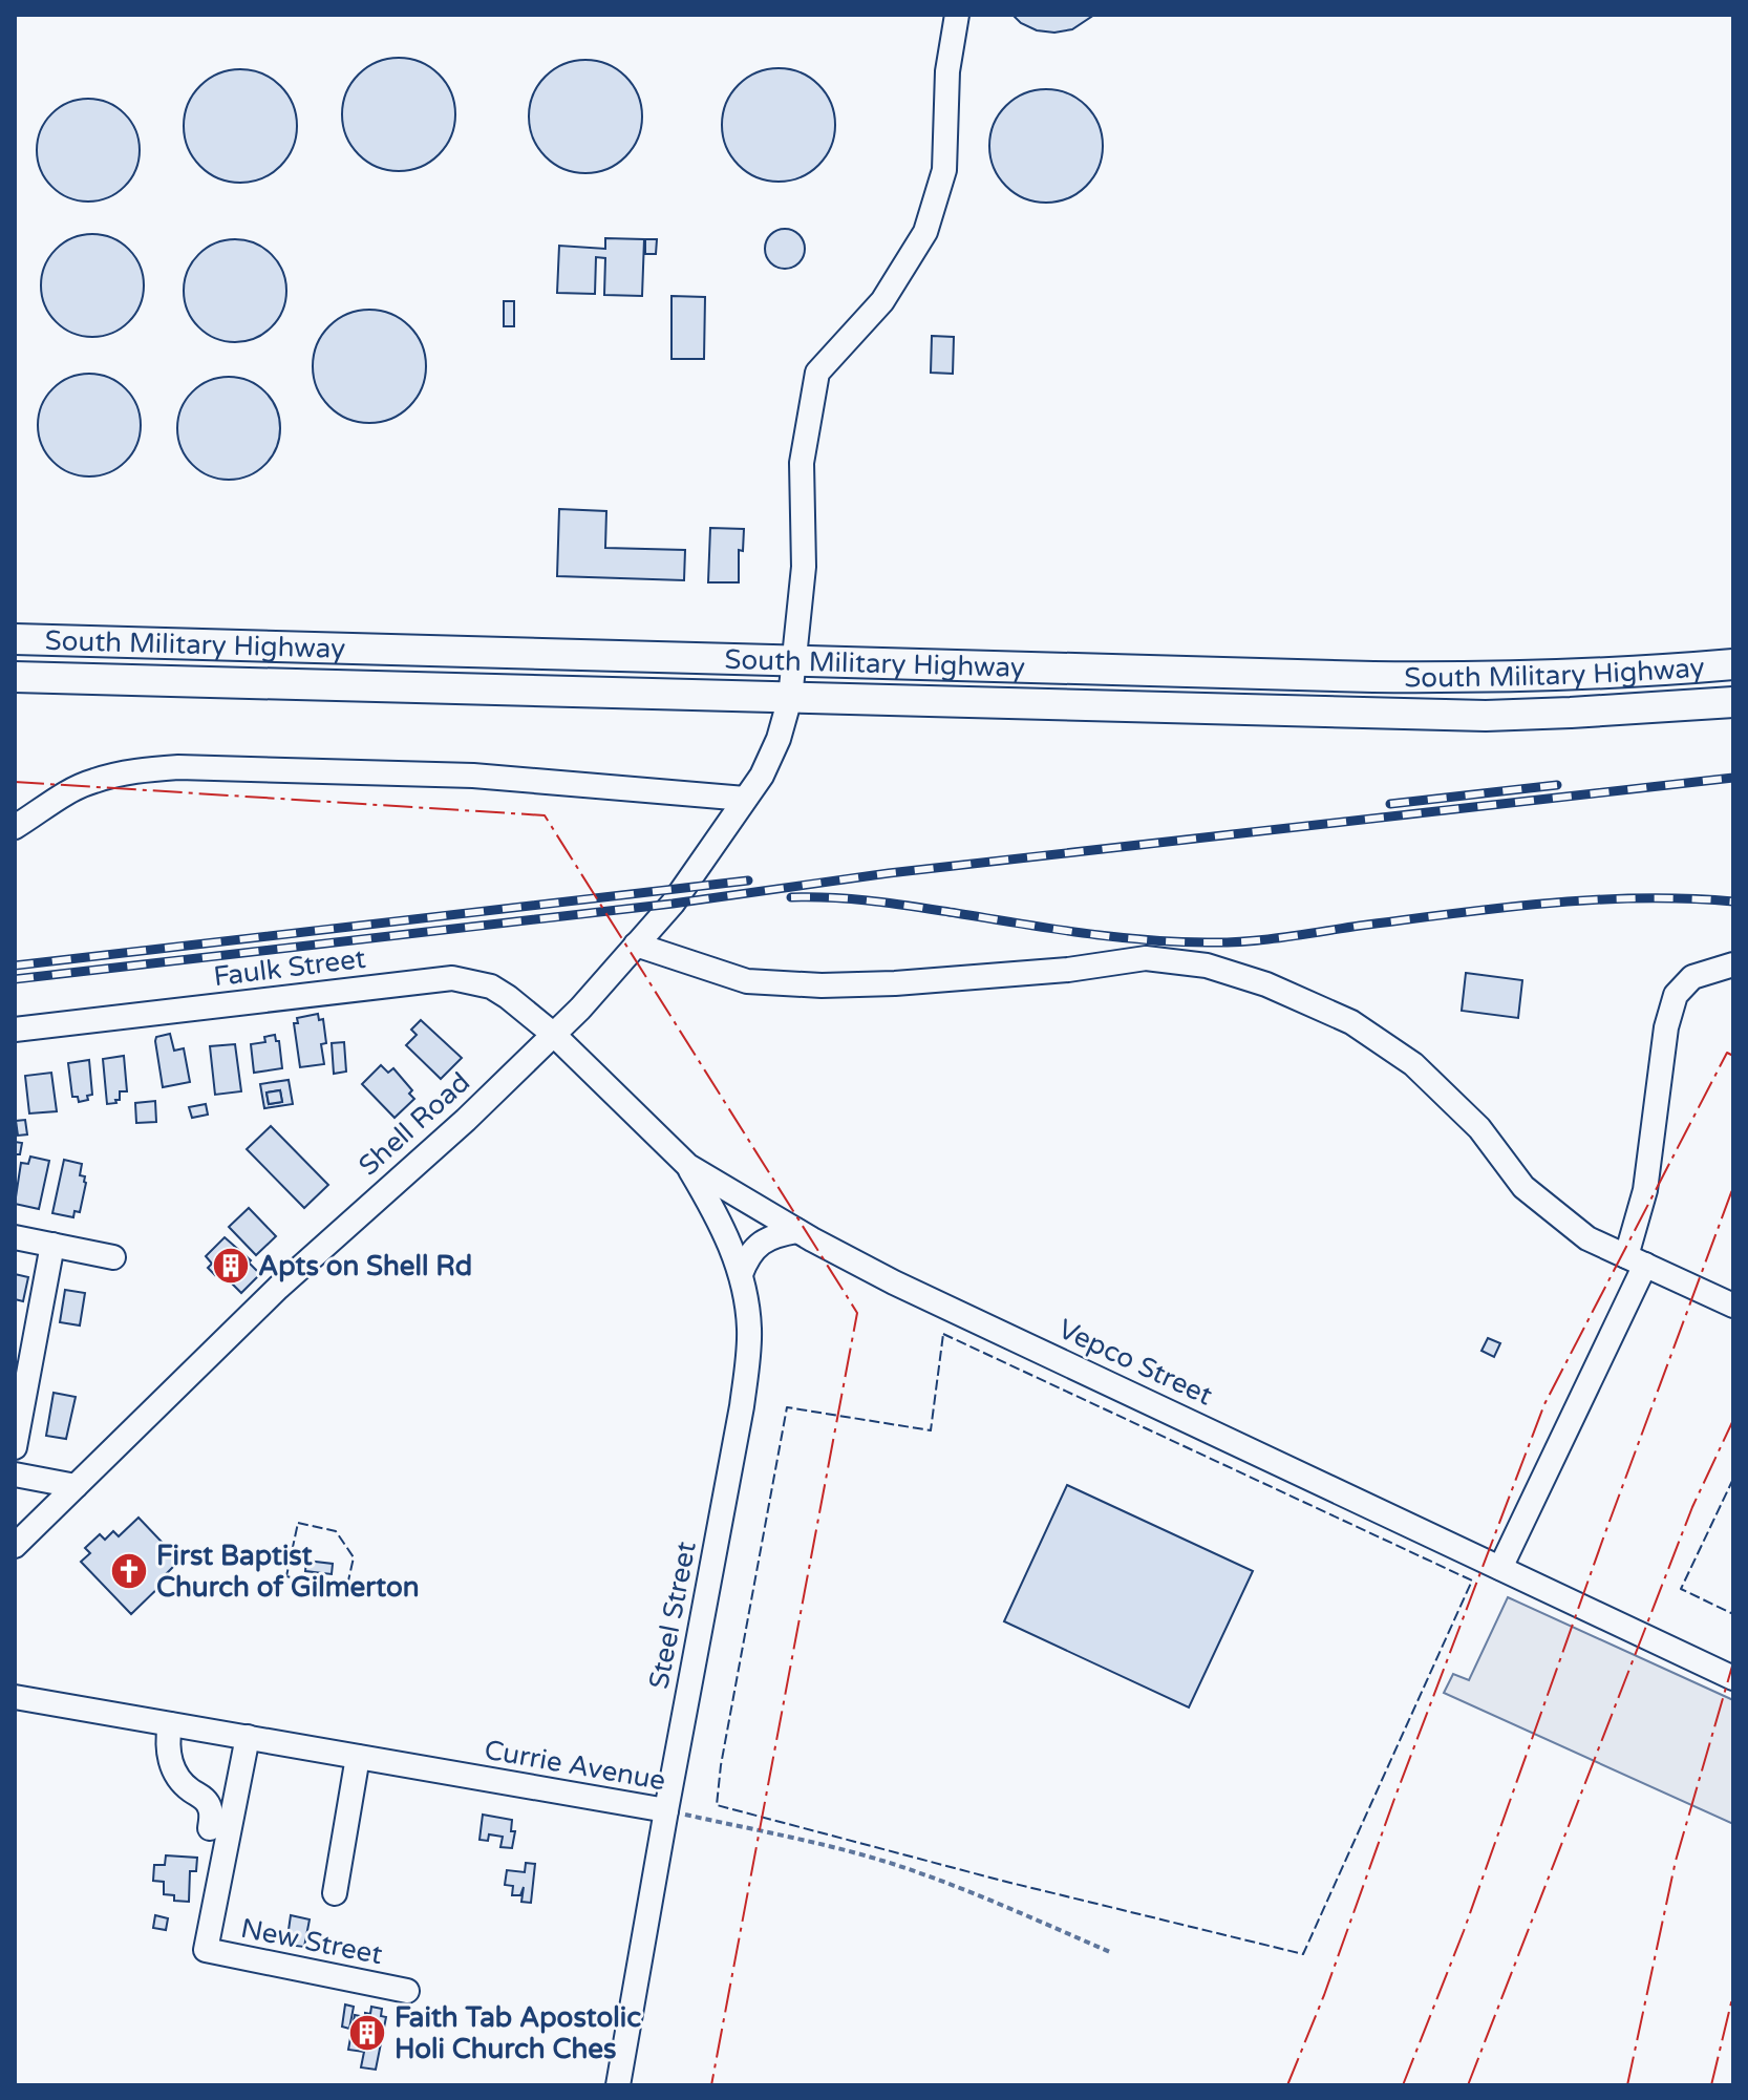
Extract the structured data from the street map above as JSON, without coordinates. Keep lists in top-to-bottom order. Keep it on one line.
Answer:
{"streets":{"main road":["South Military Highway"],"street":["Faulk Street","Shell Road","Vepco Street","Steel Street","Currie Avenue","New Street"]},"crossings":[["South Military Highway","Shell Road"],["Faulk Street","Shell Road"],["Faulk Street","Vepco Street"],["Shell Road","Vepco Street"],["Vepco Street","Steel Street"],["Steel Street","Currie Avenue"],["Currie Avenue","New Street"]],"places":{"building":["Apts on Shell Rd","Faith Tab Apostolic Holi Church Ches"],"church":["First Baptist Church of Gilmerton"]}}
